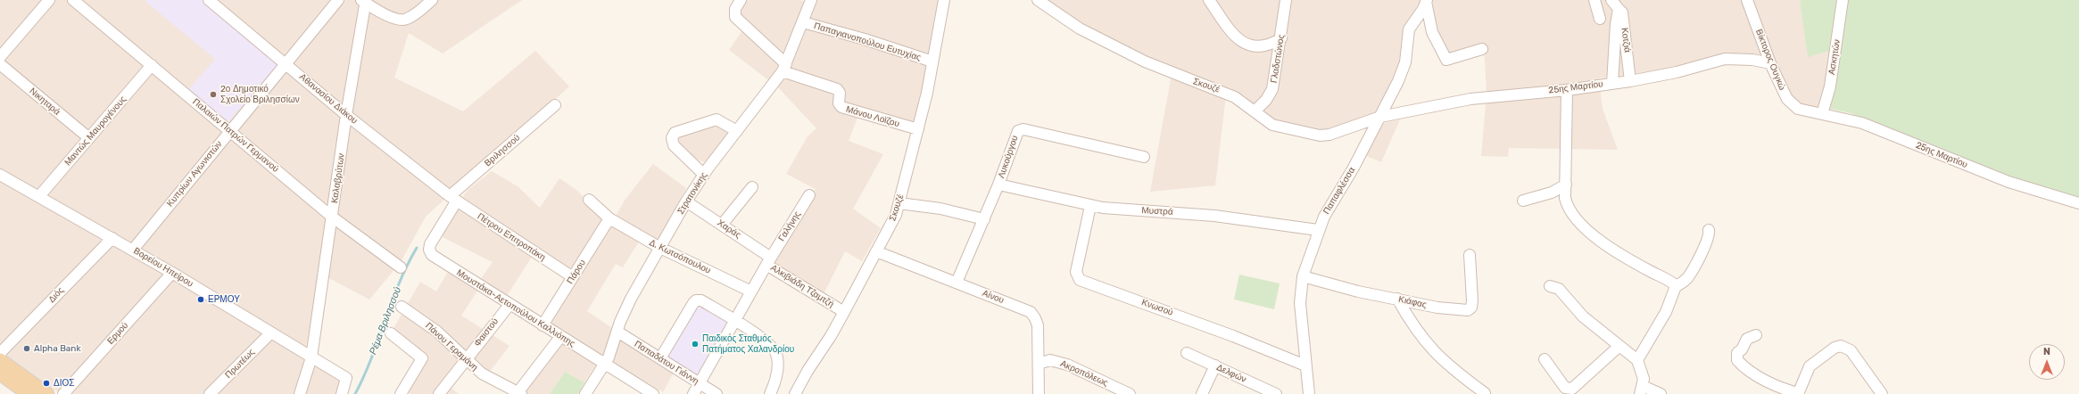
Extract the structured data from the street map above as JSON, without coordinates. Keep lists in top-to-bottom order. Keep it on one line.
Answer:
{"streets":{"street":["Κοτζιά","Παπαγιανοπούλου Ευτυχίας","Ασκητών","Γλαδστώνος","Βίκτορος Ουγκώ","Σκουζέ","25ης Μαρτίου","Αθανασίου Διάκου","Νικηταρά","Μάνου Λοϊζου","Μαντώς Μαυρογένους","Παλαιών Πατρών Γερμανού","Βριλησσού","Λυκούργου","Κυπρίων Αγωνιστών","Καλαβρύτων","Παπαφλέσσα","Στρατονίκης","Μυστρά","Γαλήνης","Χαράς","Πέτρου Επιτροπάκη","Δ. Κωτσόπουλου","Βορείου Ηπείρου","Πάρου","Αλκιβιάδη Τζαμτζή","Διός","Αίνου","Κιάφας","Κνωσού","Μουστάκα-Αετοπούλου Καλλιόπης","Φαιστού","Ερμού","Πάνου Γεραμάνη","Παπαδάτου Γιάννη","Πρωτέως","Ακροπόλεως","Δελφών"]},"crossings":[["Κοτζιά","25ης Μαρτίου"],["Παπαγιανοπούλου Ευτυχίας","Σκουζέ"],["Παπαγιανοπούλου Ευτυχίας","Στρατονίκης"],["Ασκητών","25ης Μαρτίου"],["Γλαδστώνος","Σκουζέ"],["Βίκτορος Ουγκώ","25ης Μαρτίου"],["Σκουζέ","25ης Μαρτίου"],["Σκουζέ","Μάνου Λοϊζου"],["Σκουζέ","Παπαφλέσσα"],["Σκουζέ","Αλκιβιάδη Τζαμτζή"],["Σκουζέ","Αίνου"],["25ης Μαρτίου","Παπαφλέσσα"],["Αθανασίου Διάκου","Βριλησσού"],["Αθανασίου Διάκου","Κυπρίων Αγωνιστών"],["Αθανασίου Διάκου","Καλαβρύτων"],["Αθανασίου Διάκου","Πέτρου Επιτροπάκη"],["Αθανασίου Διάκου","Μουστάκα-Αετοπούλου Καλλιόπης"],["Νικηταρά","Μαντώς Μαυρογένους"],["Μάνου Λοϊζου","Στρατονίκης"],["Μαντώς Μαυρογένους","Παλαιών Πατρών Γερμανού"],["Μαντώς Μαυρογένους","Βορείου Ηπείρου"],["Παλαιών Πατρών Γερμανού","Κυπρίων Αγωνιστών"],["Παλαιών Πατρών Γερμανού","Καλαβρύτων"],["Βριλησσού","Πέτρου Επιτροπάκη"],["Βριλησσού","Μουστάκα-Αετοπούλου Καλλιόπης"],["Λυκούργου","Μυστρά"],["Λυκούργου","Αίνου"],["Κυπρίων Αγωνιστών","Βορείου Ηπείρου"],["Καλαβρύτων","Βορείου Ηπείρου"],["Παπαφλέσσα","Μυστρά"],["Παπαφλέσσα","Κιάφας"],["Παπαφλέσσα","Κνωσού"],["Στρατονίκης","Χαράς"],["Στρατονίκης","Δ. Κωτσόπουλου"],["Στρατονίκης","Μουστάκα-Αετοπούλου Καλλιόπης"],["Στρατονίκης","Παπαδάτου Γιάννη"],["Μυστρά","Κνωσού"],["Γαλήνης","Χαράς"],["Γαλήνης","Δ. Κωτσόπουλου"],["Γαλήνης","Αλκιβιάδη Τζαμτζή"],["Γαλήνης","Παπαδάτου Γιάννη"],["Χαράς","Αλκιβιάδη Τζαμτζή"],["Πέτρου Επιτροπάκη","Πάρου"],["Πέτρου Επιτροπάκη","Μουστάκα-Αετοπούλου Καλλιόπης"],["Δ. Κωτσόπουλου","Πάρου"],["Βορείου Ηπείρου","Διός"],["Βορείου Ηπείρου","Ερμού"],["Βορείου Ηπείρου","Πρωτέως"],["Πάρου","Μουστάκα-Αετοπούλου Καλλιόπης"],["Αίνου","Ακροπόλεως"],["Μουστάκα-Αετοπούλου Καλλιόπης","Φαιστού"],["Φαιστού","Πάνου Γεραμάνη"]],"water":["Ρέμα Βριλησσού"],"places":["2ο Δημοτικό Σχολείο Βριλησσίων","ΕΡΜΟΥ","Παιδικός Σταθμός Πατήματος Χαλανδρίου","Alpha Bank","ΔΙΟΣ"],"north":"top"}
